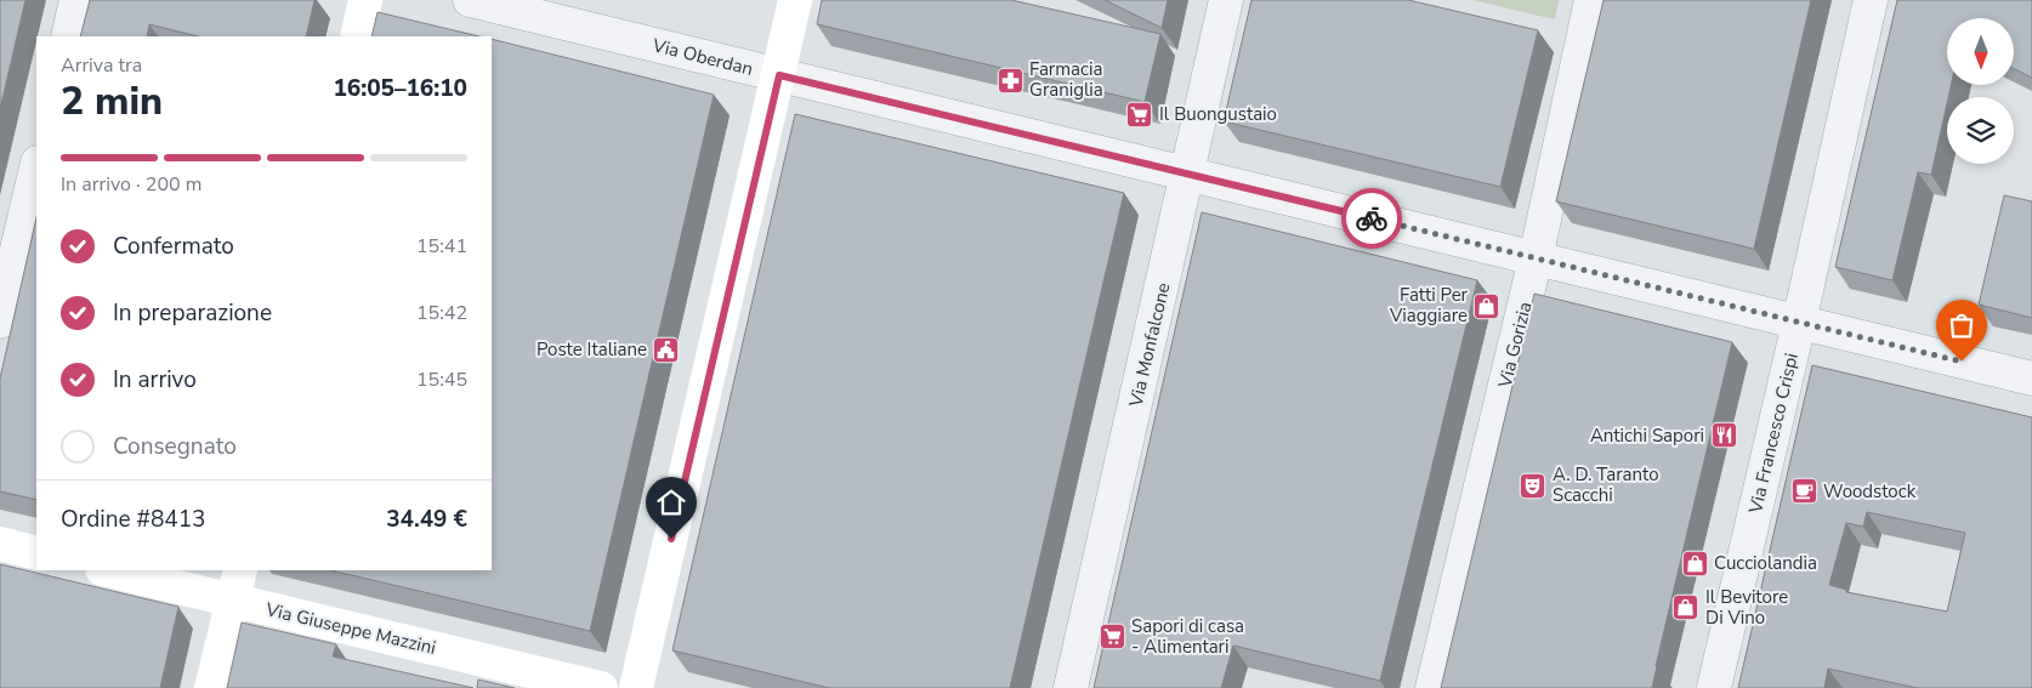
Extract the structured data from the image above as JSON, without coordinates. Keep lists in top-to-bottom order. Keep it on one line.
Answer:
{"streets":{"main road":["Via Giuseppe Mazzini"],"street":["Via Oberdan","Via Monfalcone","Via Gorizia","Via Francesco Crispi"]},"crossings":[["Via Oberdan","Via Monfalcone"],["Via Oberdan","Via Gorizia"],["Via Oberdan","Via Francesco Crispi"]],"places":{"pharmacy":["Farmacia Graniglia"],"supermarket":["Il Buongustaio","Sapori di casa - Alimentari"],"shop":["Fatti Per Viaggiare","Cucciolandia","Il Bevitore Di Vino"],"public building":["Poste Italiane"],"restaurant":["Antichi Sapori"],"theatre":["A. D. Taranto Scacchi"],"cafe":["Woodstock"]},"north":"bottom","page":{"heading":["2 min","Arriva tra","16:05–16:10"],"panel":["Ordine #8413","34.49 €"],"bar":"In arrivo · 200 m","list":[["Confermato","15:41"],["In preparazione","15:42"],["In arrivo","15:45"],"Consegnato"]}}
